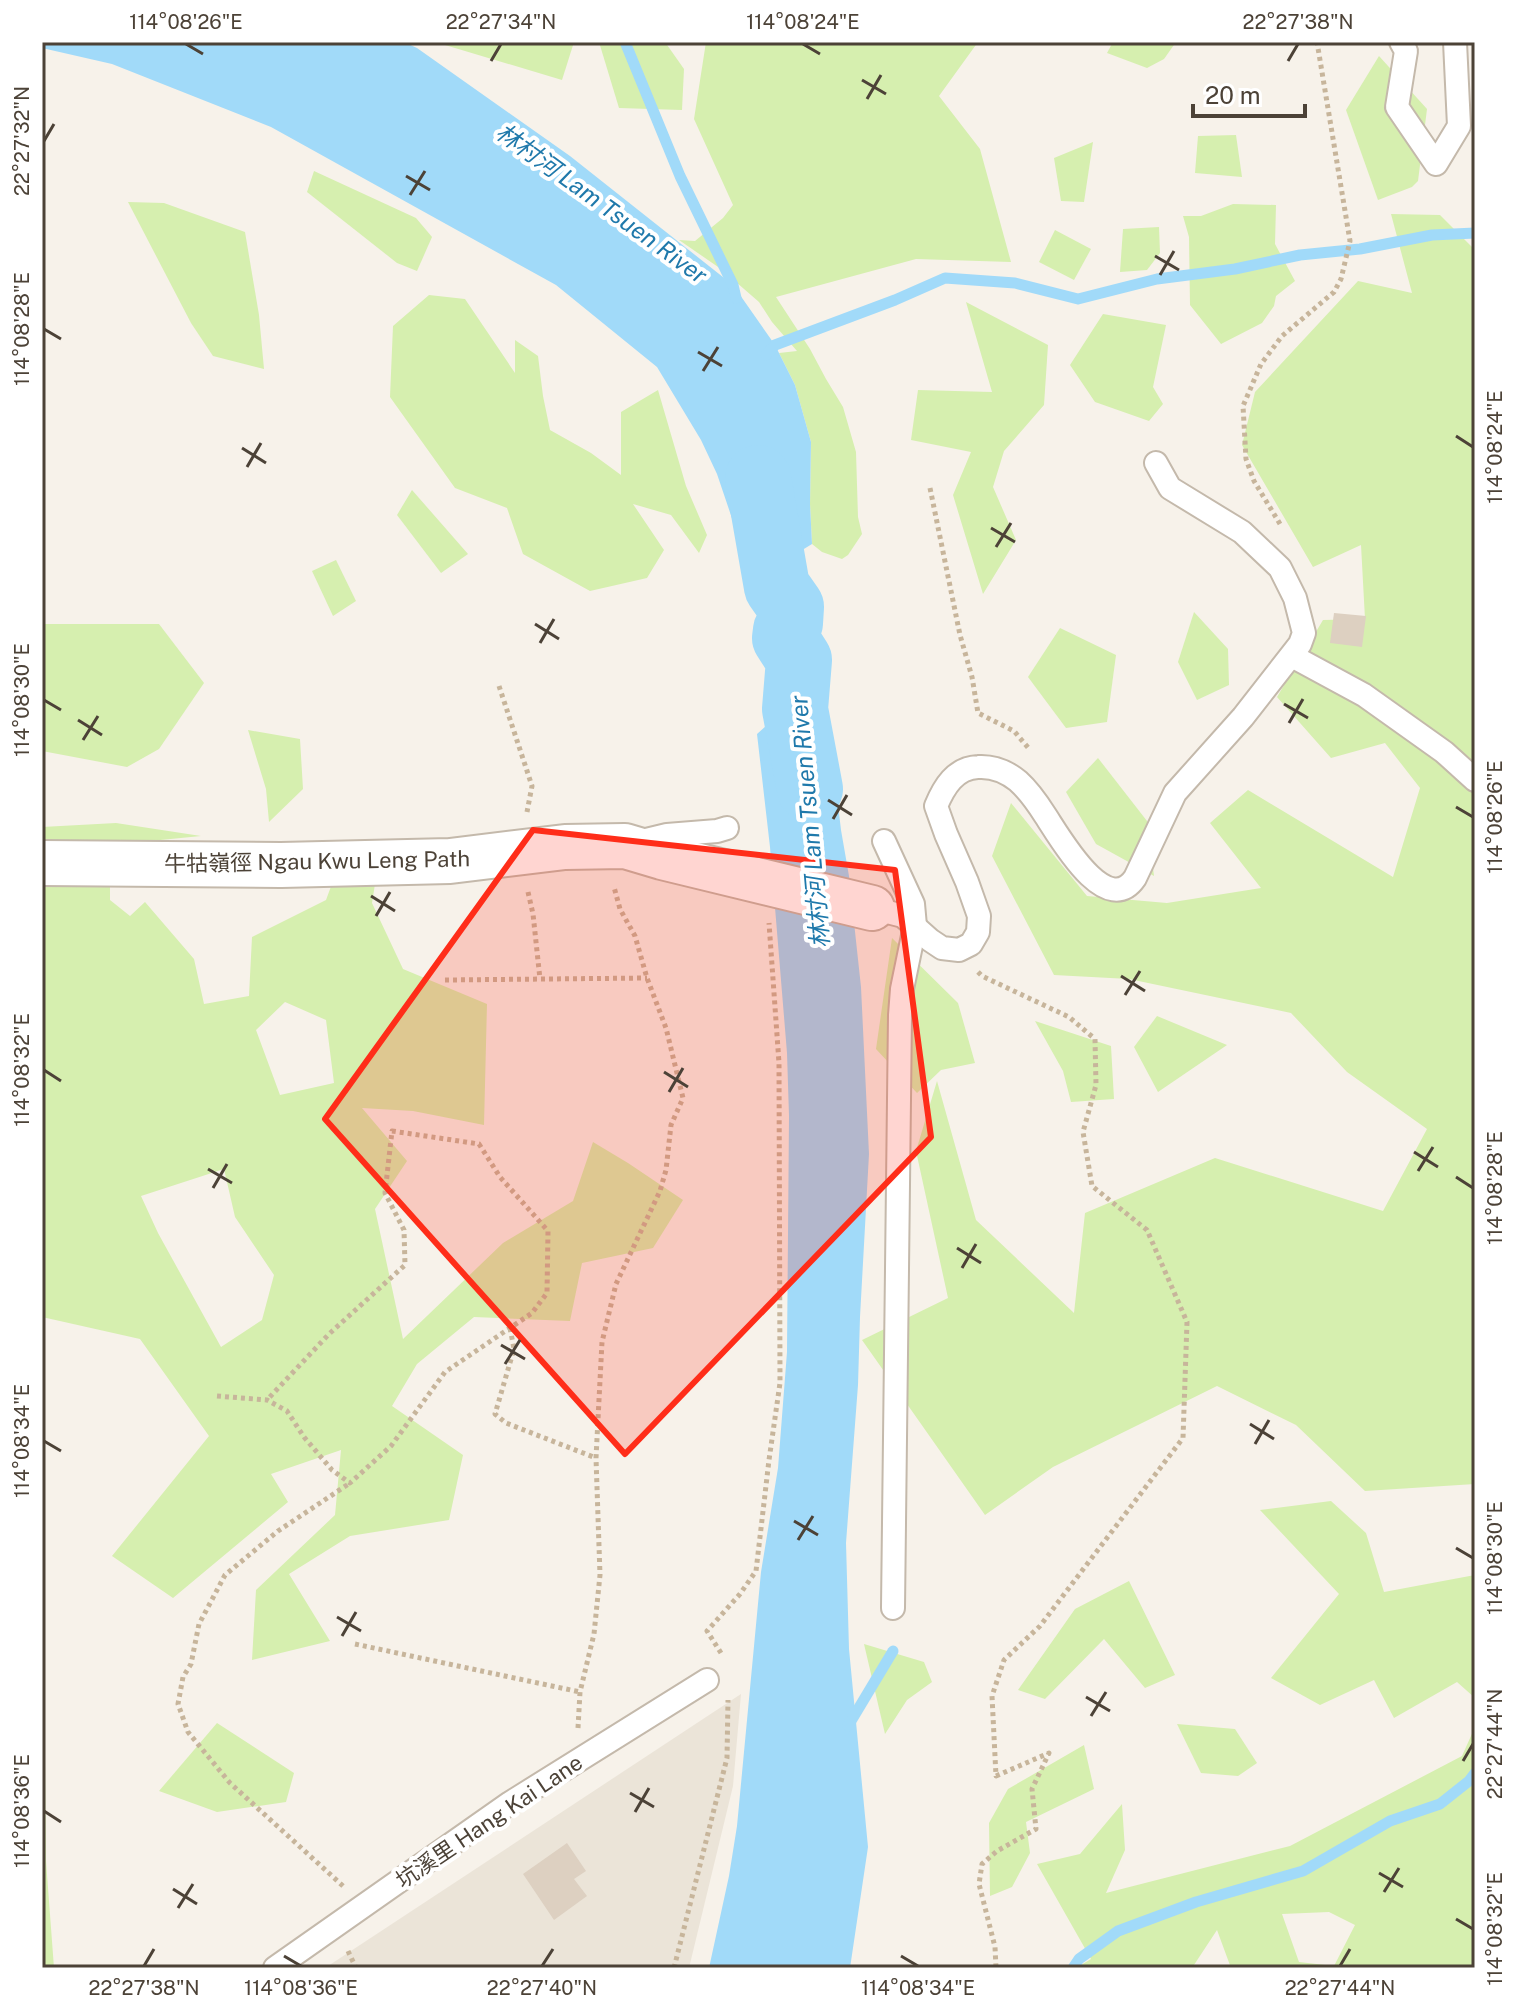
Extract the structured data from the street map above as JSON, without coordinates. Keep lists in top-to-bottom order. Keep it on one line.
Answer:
{"streets":{"street":["牛牯嶺徑 Ngau Kwu Leng Path"],"lane":["坑溪里 Hang Kai Lane"]},"water":["林村河 Lam Tsuen River"],"scale_bar":"20 m","coordinates":["114°08'26\"E","22°27'34\"N","114°08'24\"E","22°27'38\"N","22°27'32\"N","114°08'28\"E","114°08'30\"E","114°08'32\"E","114°08'34\"E","22°27'44\"N","114°08'36\"E","22°27'40\"N"]}
